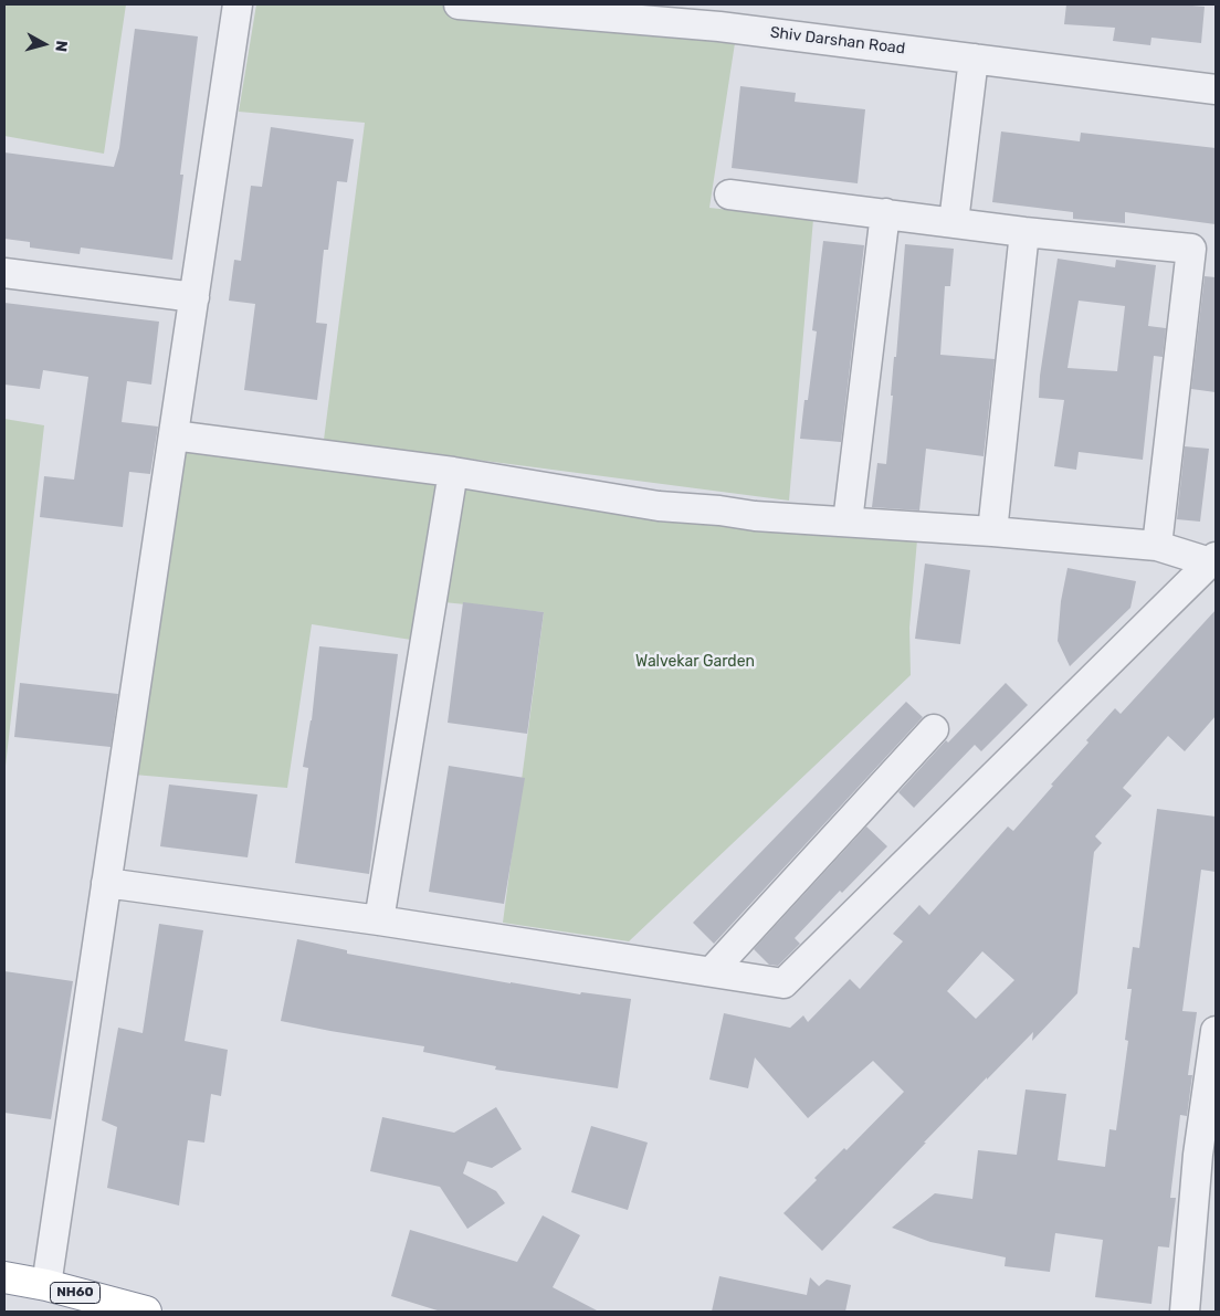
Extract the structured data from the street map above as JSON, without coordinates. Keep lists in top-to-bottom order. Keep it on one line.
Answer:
{"streets":{"highway":["NH60"],"street":["Shiv Darshan Road"]},"parks":["Walvekar Garden"],"north":"right"}
